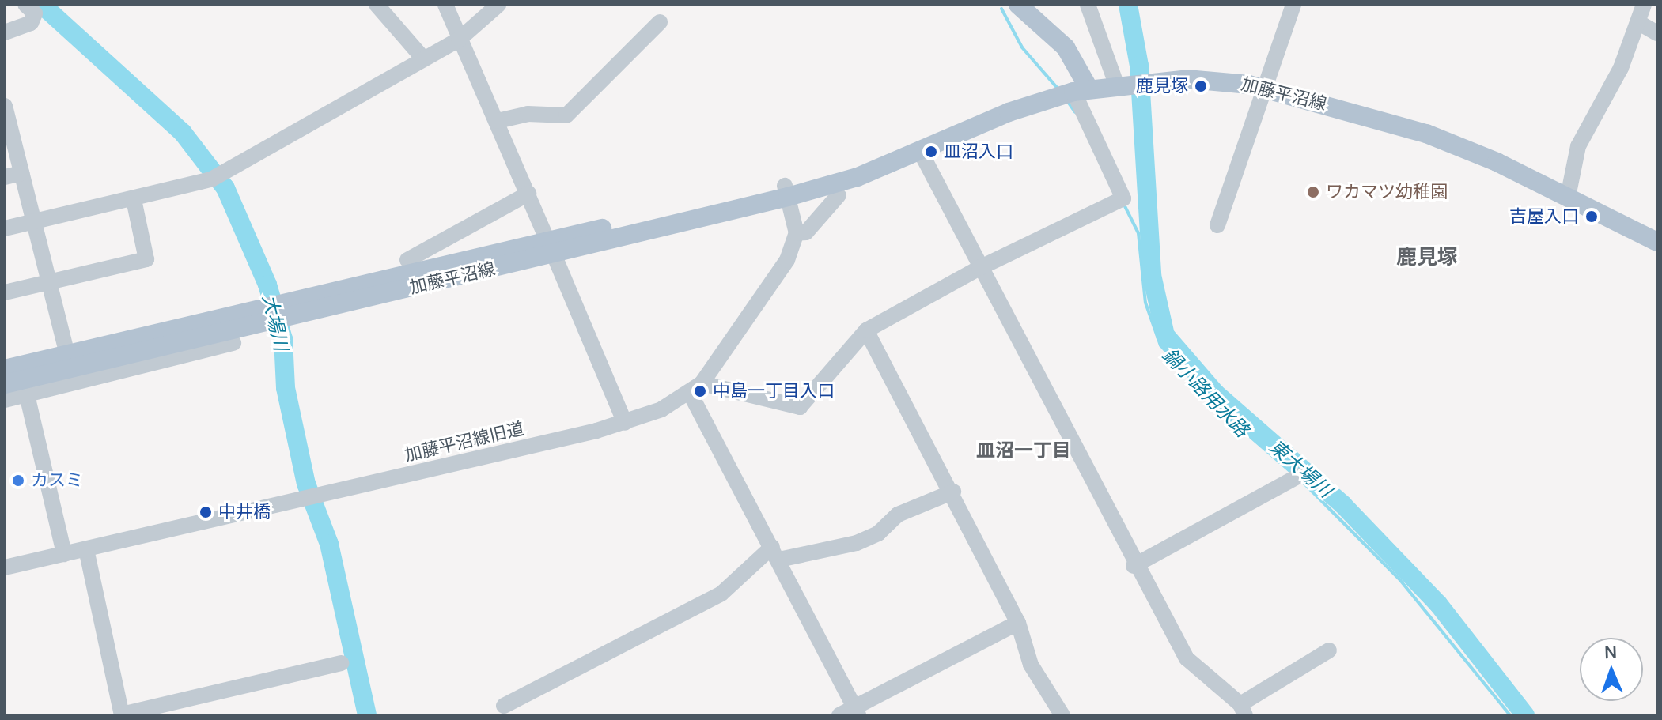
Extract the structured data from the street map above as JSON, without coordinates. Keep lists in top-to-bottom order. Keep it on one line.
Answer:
{"streets":{"main road":["加藤平沼線"],"street":["加藤平沼線旧道"]},"districts":["鹿見塚","皿沼一丁目"],"water":["大場川","鍋小路用水路","東大場川"],"places":["鹿見塚","皿沼入口","ワカマツ幼稚園","吉屋入口","中島一丁目入口","カスミ","中井橋"],"north":"top"}
